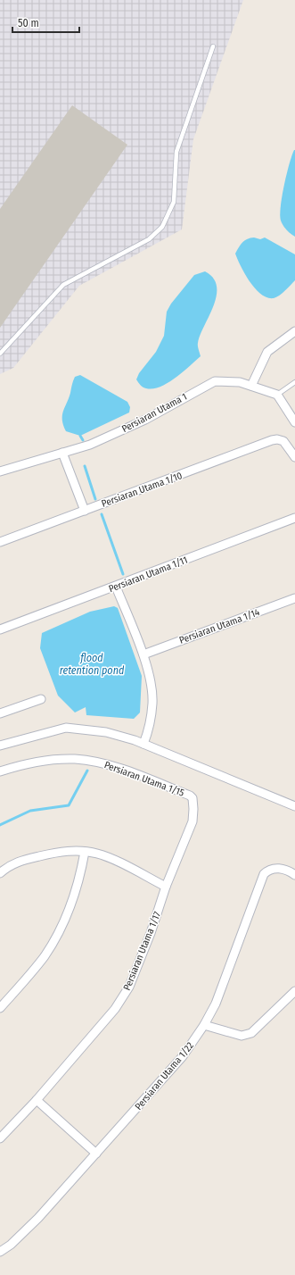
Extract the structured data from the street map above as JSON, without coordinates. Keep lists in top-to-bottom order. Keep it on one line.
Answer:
{"streets":{"street":["Persiaran Utama 1","Persiaran Utama 1/10","Persiaran Utama 1/11","Persiaran Utama 1/14","Persiaran Utama 1/15","Persiaran Utama 1/17","Persiaran Utama 1/22"]},"crossings":[["Persiaran Utama 1/15","Persiaran Utama 1/17"]],"water":["flood retention pond"],"scale_bar":"50 m"}
